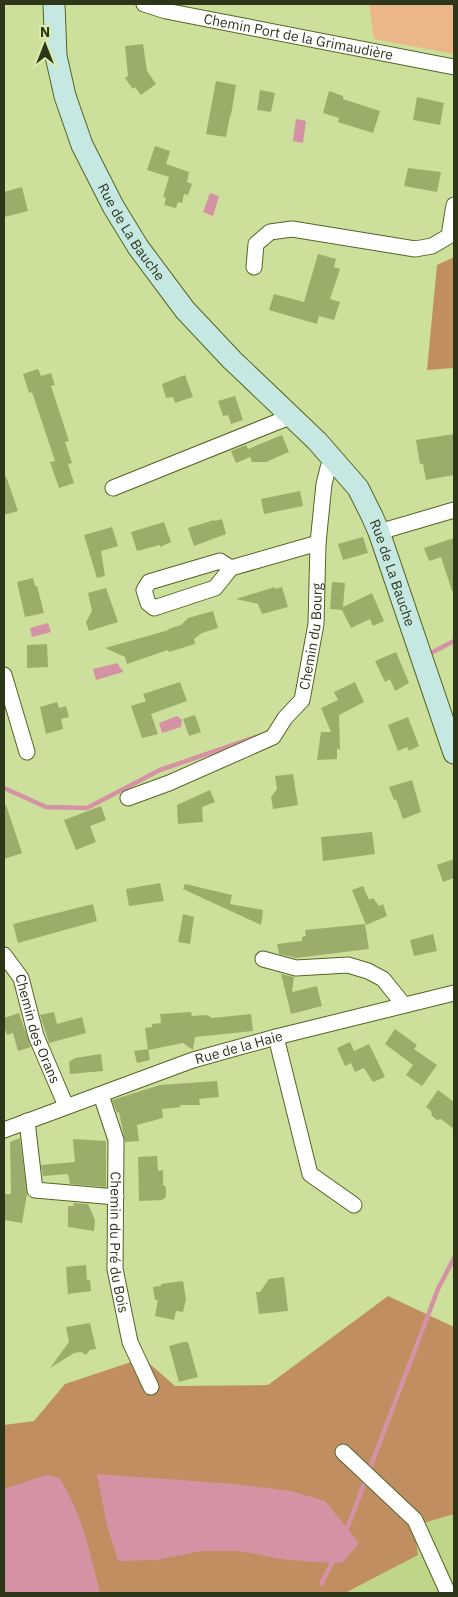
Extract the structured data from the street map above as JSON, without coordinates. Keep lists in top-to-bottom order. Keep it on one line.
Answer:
{"streets":{"street":["Chemin Port de la Grimaudière","Rue de La Bauche","Chemin du Bourg","Chemin des Orans","Rue de la Haie","Chemin du Pré du Bois"]},"crossings":[["Rue de La Bauche","Chemin du Bourg"],["Chemin des Orans","Rue de la Haie"],["Rue de la Haie","Chemin du Pré du Bois"]],"north":"top"}
